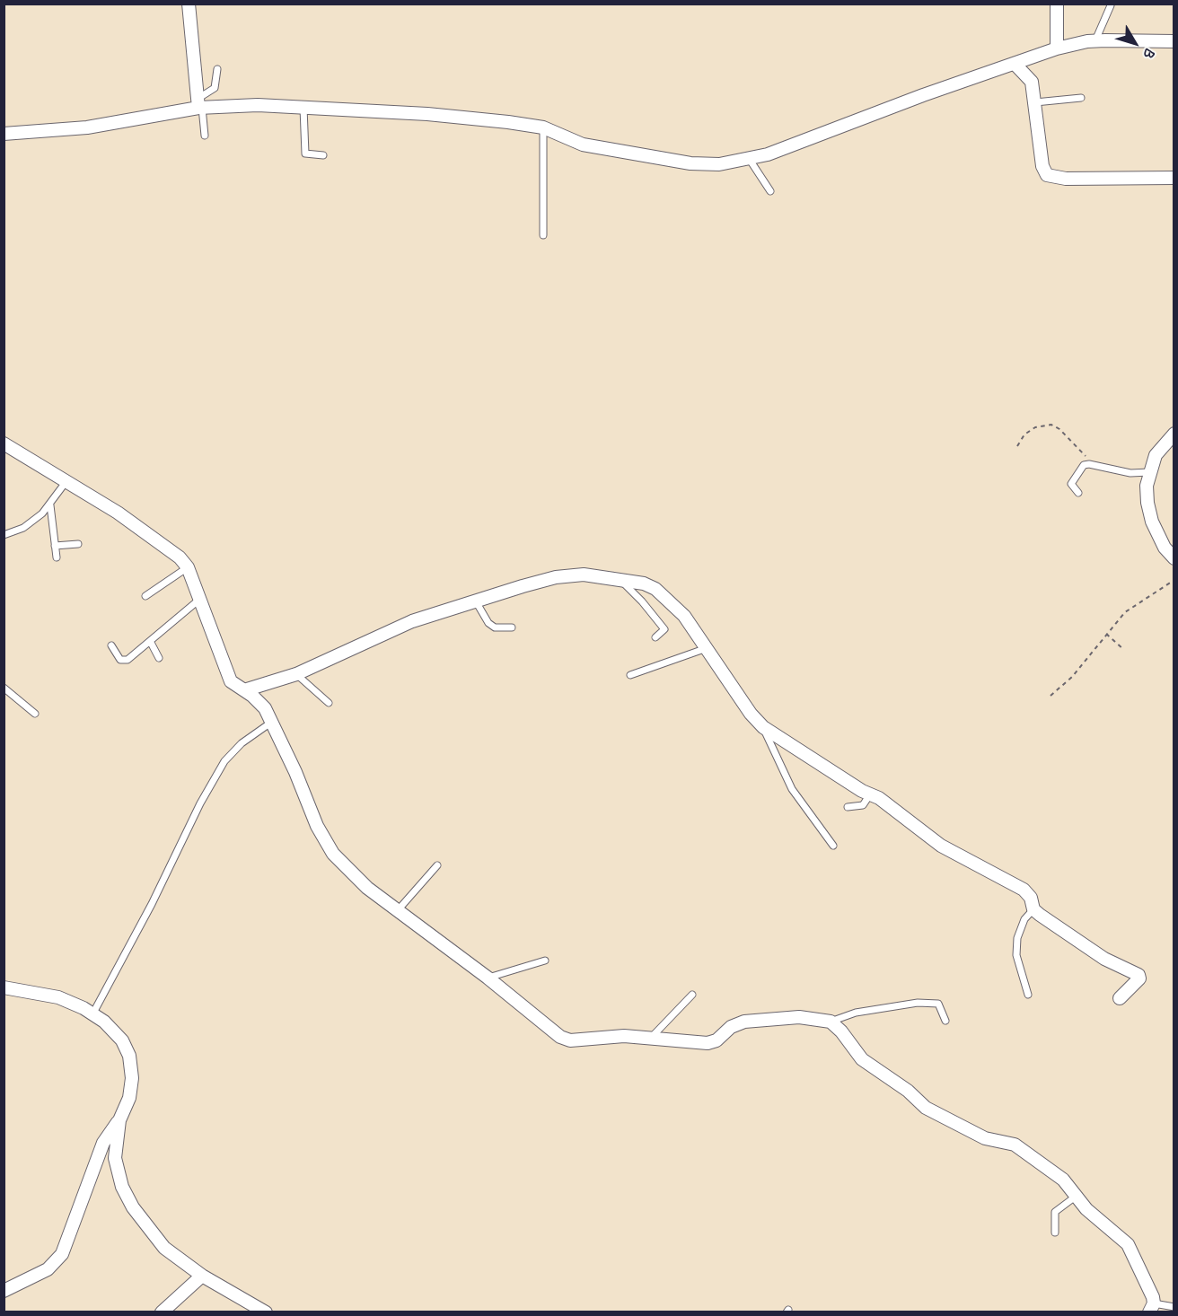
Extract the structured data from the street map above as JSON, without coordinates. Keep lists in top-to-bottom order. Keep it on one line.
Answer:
{"north":"bottom right"}
